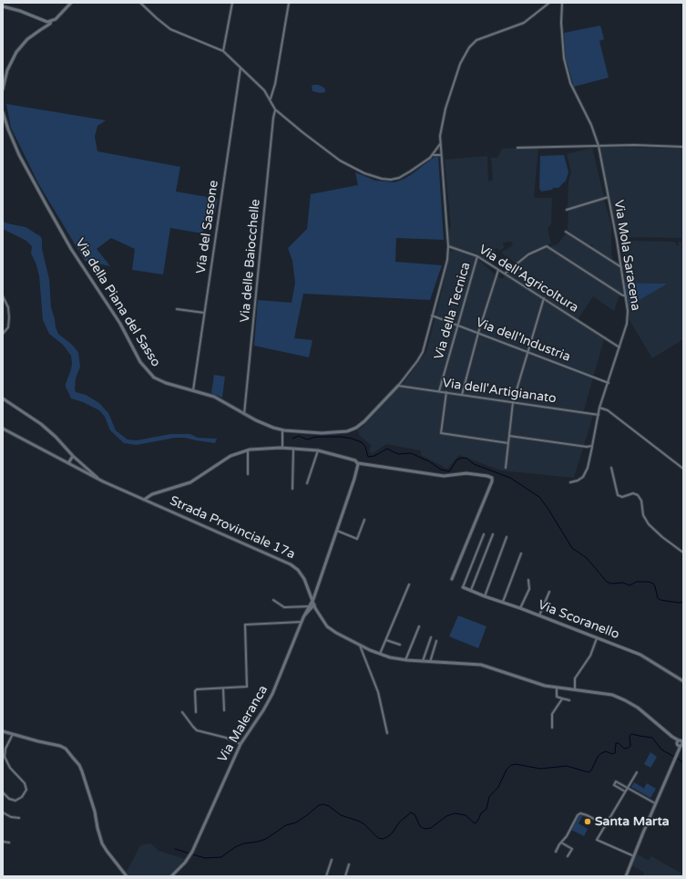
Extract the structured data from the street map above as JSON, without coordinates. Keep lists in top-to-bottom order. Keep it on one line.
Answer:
{"streets":{"street":["Via del Sassone","Via Mola Saracena","Via delle Baiocchelle","Via dell'Agricoltura","Via della Piana del Sasso","Via della Tecnica","Via dell'Industria","Via dell'Artigianato","Strada Provinciale 17a","Via Scoranello","Via Maleranca"]},"crossings":[["Via del Sassone","Via della Piana del Sasso"],["Via Mola Saracena","Via dell'Agricoltura"],["Via Mola Saracena","Via dell'Industria"],["Via Mola Saracena","Via dell'Artigianato"],["Via delle Baiocchelle","Via della Piana del Sasso"],["Via dell'Agricoltura","Via della Tecnica"],["Via della Piana del Sasso","Via dell'Artigianato"],["Via della Tecnica","Via dell'Industria"],["Via della Tecnica","Via dell'Artigianato"]],"places":["Santa Marta"]}
